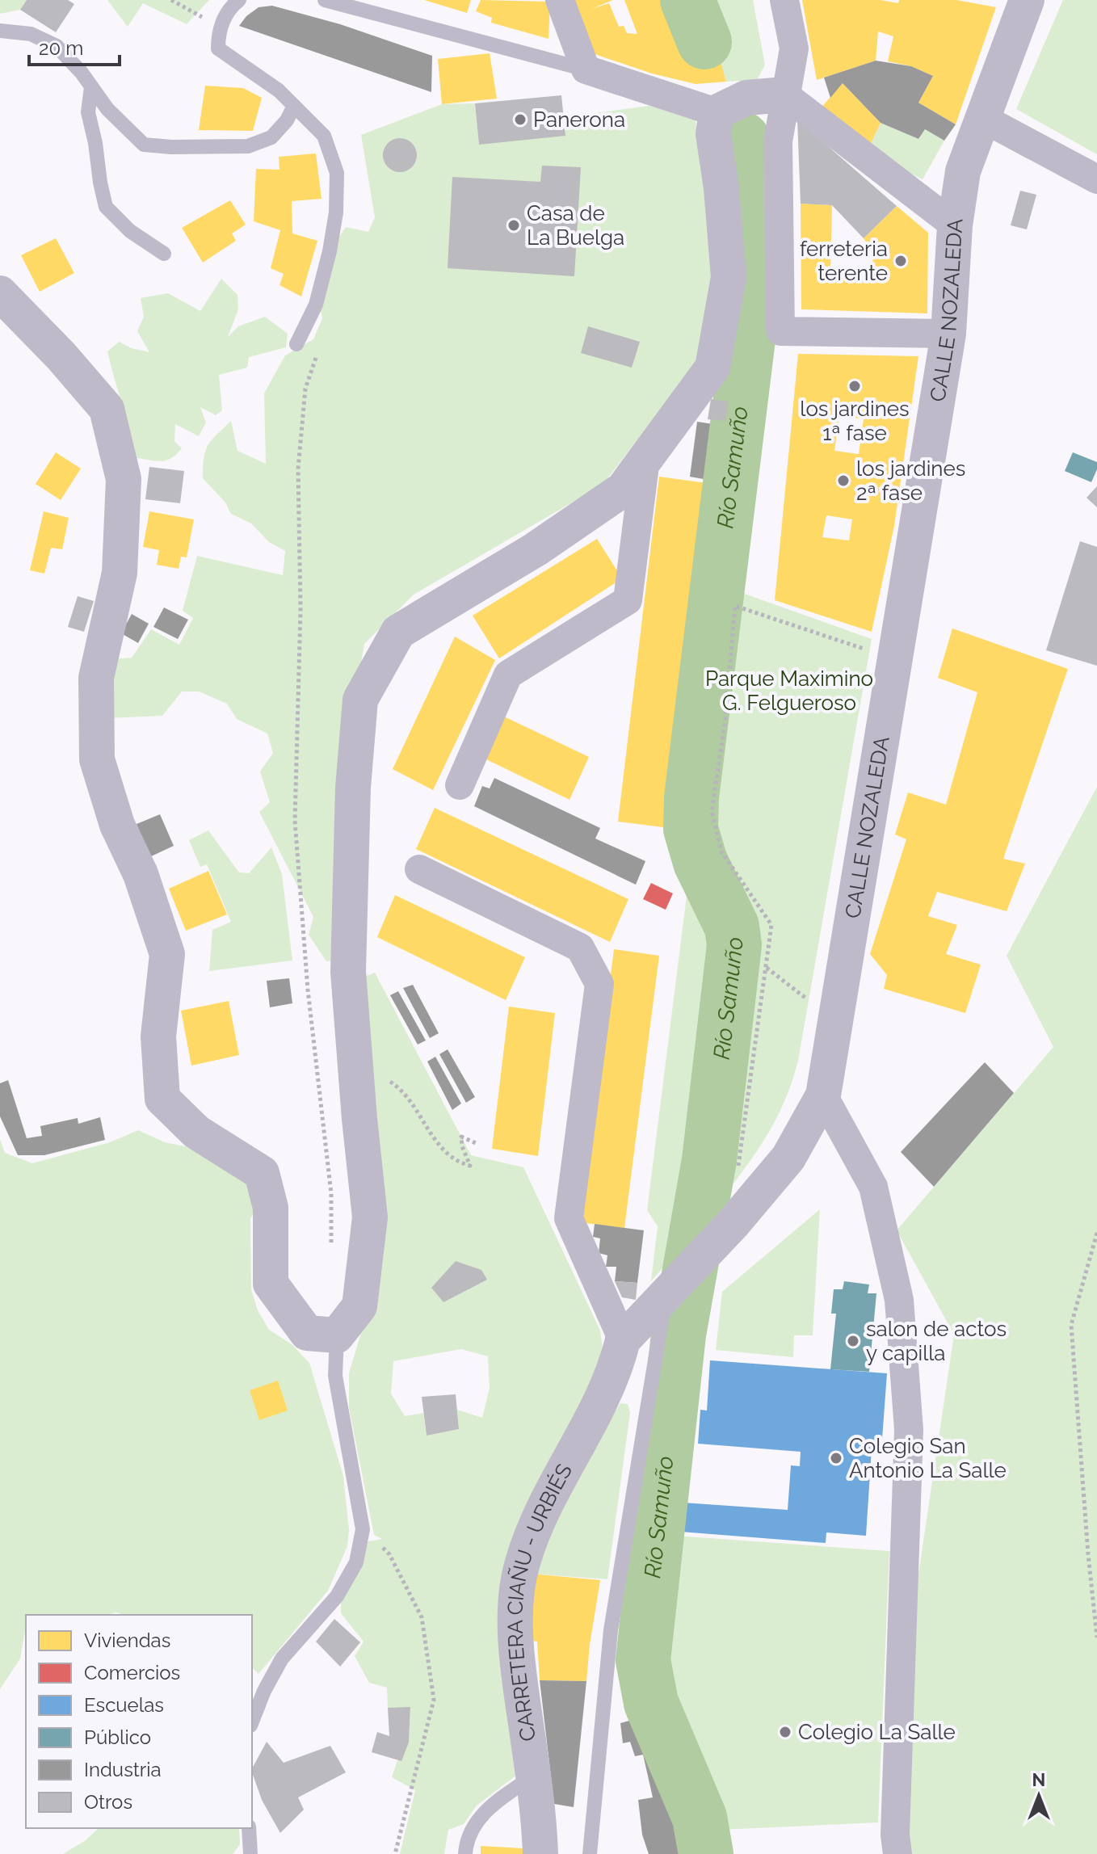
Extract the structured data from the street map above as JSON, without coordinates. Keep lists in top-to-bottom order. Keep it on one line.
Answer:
{"streets":{"street":["CALLE NOZALEDA","CARRETERA CIAÑU - URBIÉS"]},"crossings":[["CALLE NOZALEDA","CARRETERA CIAÑU - URBIÉS"]],"water":["Río Samuño"],"parks":["Parque Maximino G. Felgueroso"],"places":["Panerona","Casa de La Buelga","ferreteria terente","los jardines 1ª fase","los jardines 2ª fase","salon de actos y capilla","Colegio San Antonio La Salle","Colegio La Salle"],"legend":["Viviendas","Comercios","Escuelas","Público","Industria","Otros"],"scale_bar":"20 m","north":"top"}
